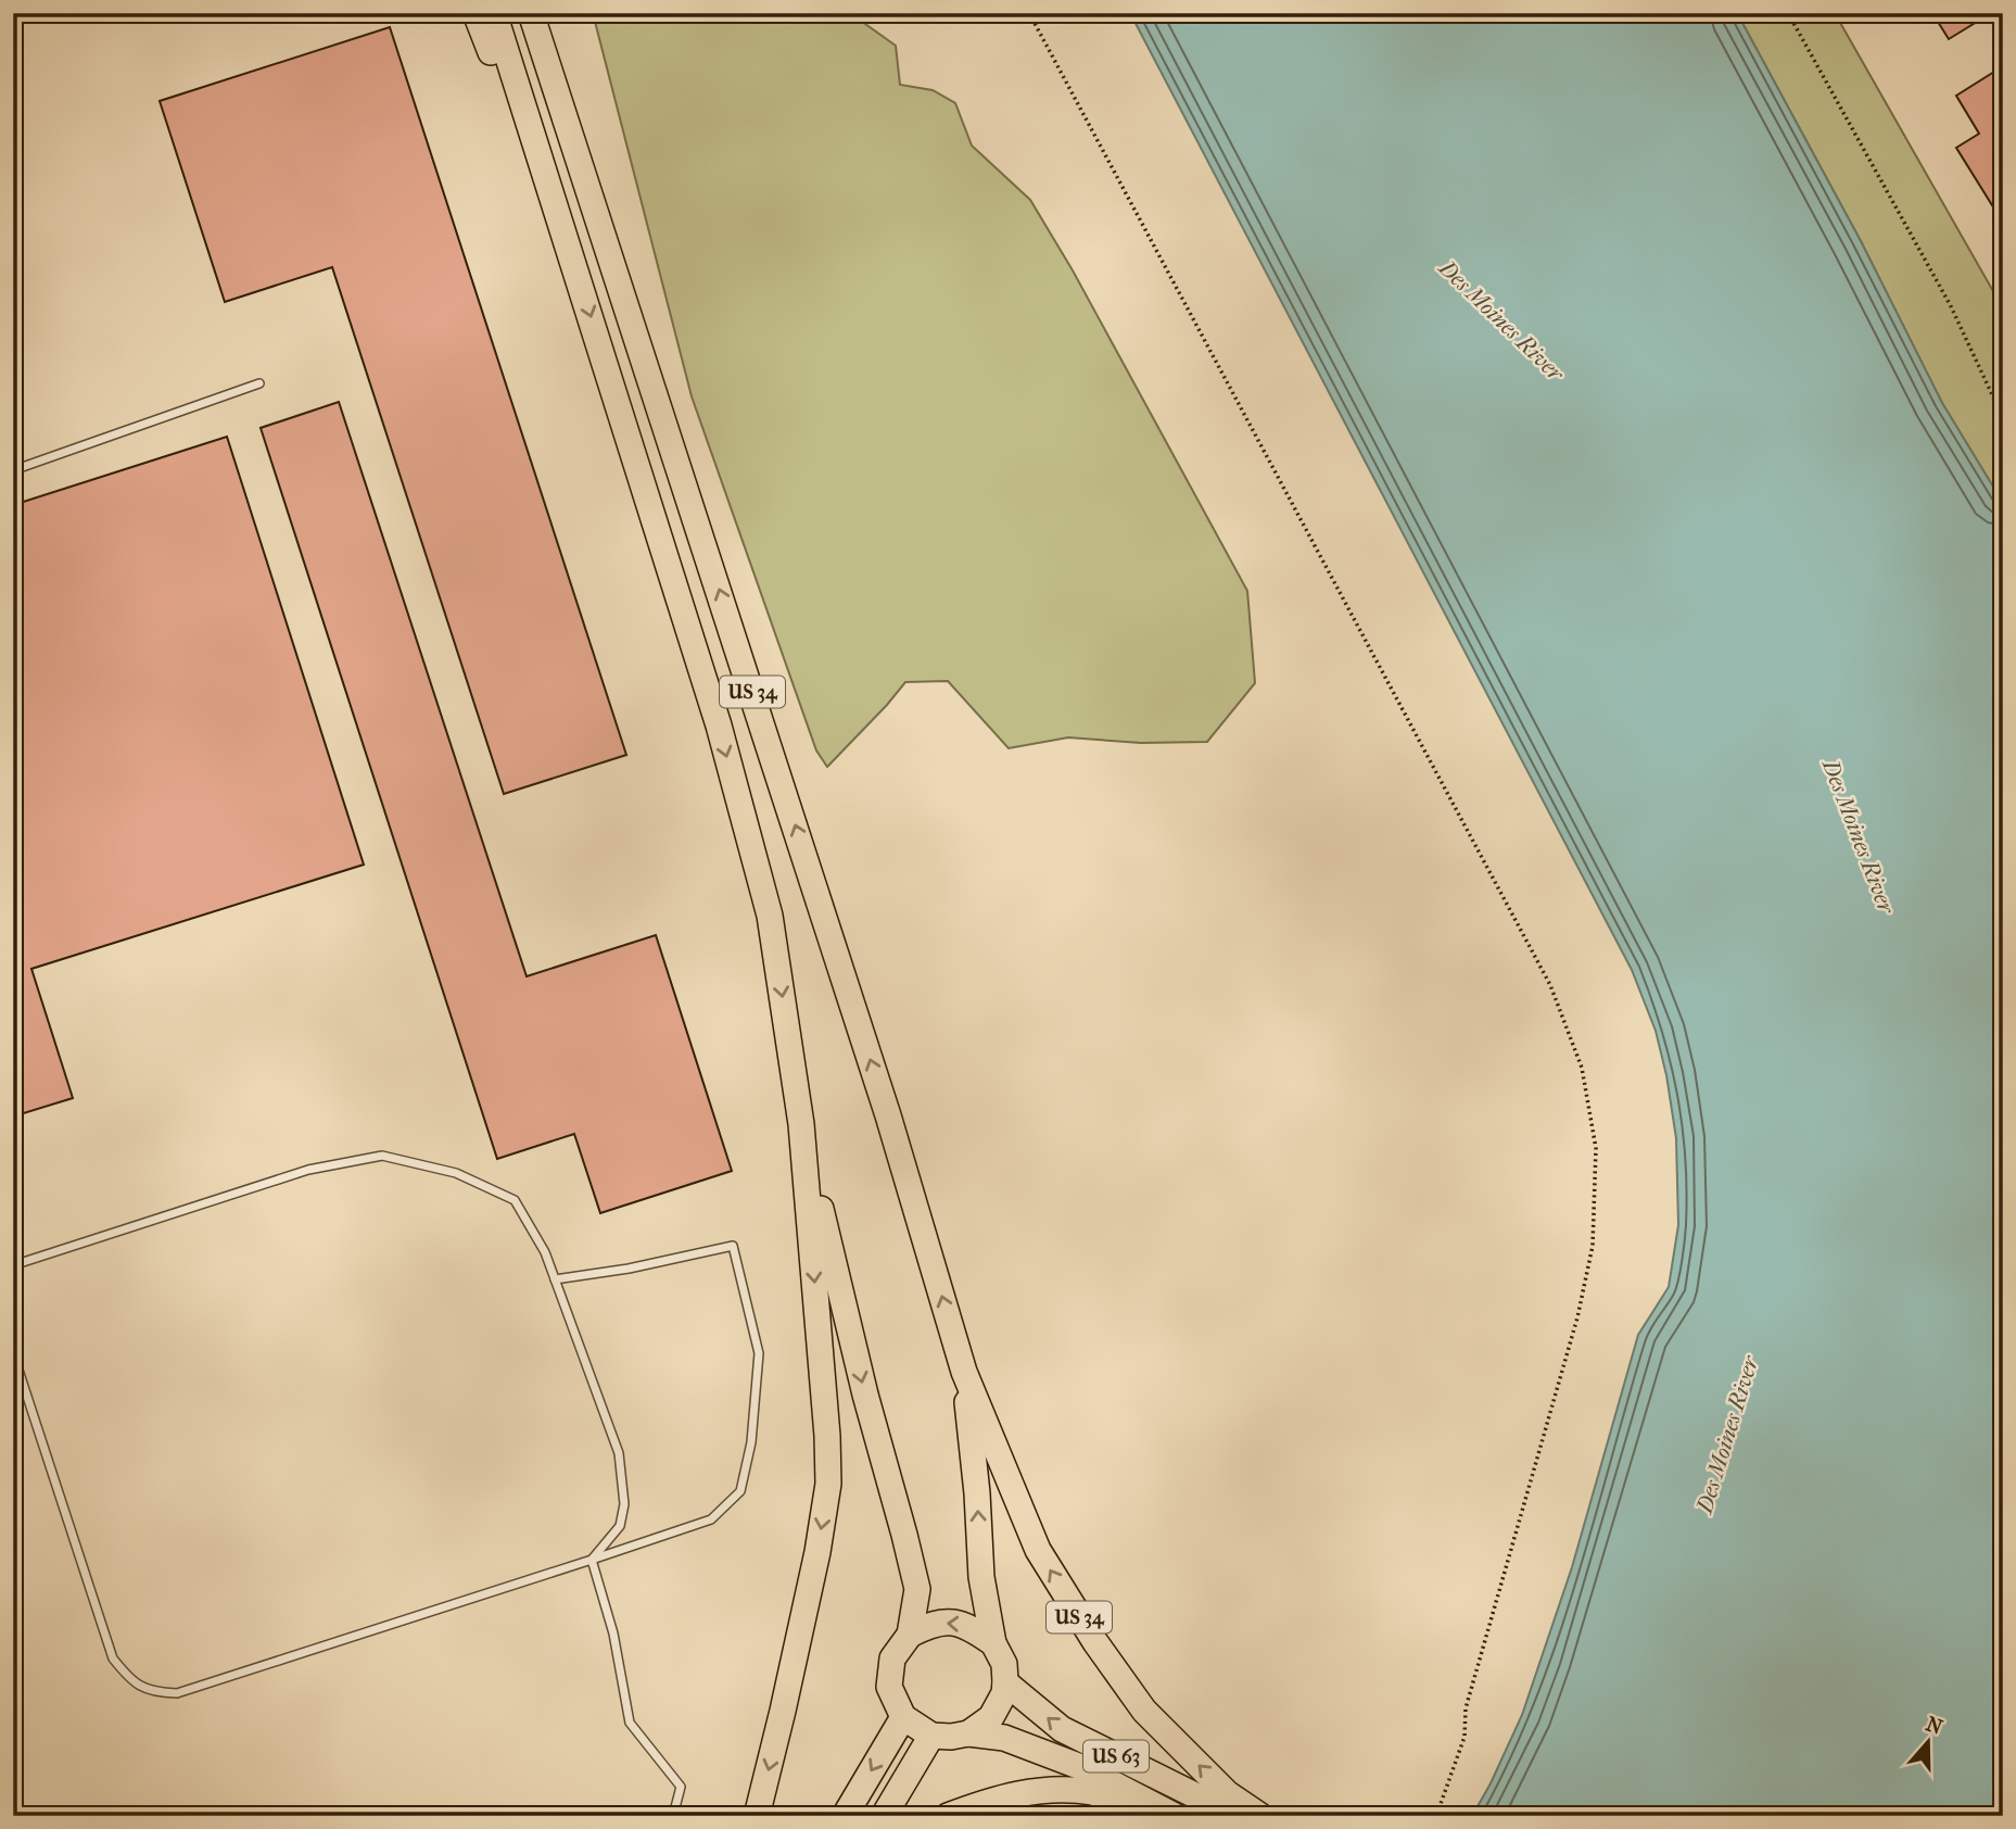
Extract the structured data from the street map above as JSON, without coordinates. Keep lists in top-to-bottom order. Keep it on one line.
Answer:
{"streets":{"highway":["US 34","US 63"]},"crossings":[["US 34","US 63"]],"water":["Des Moines River"],"north":"top"}
